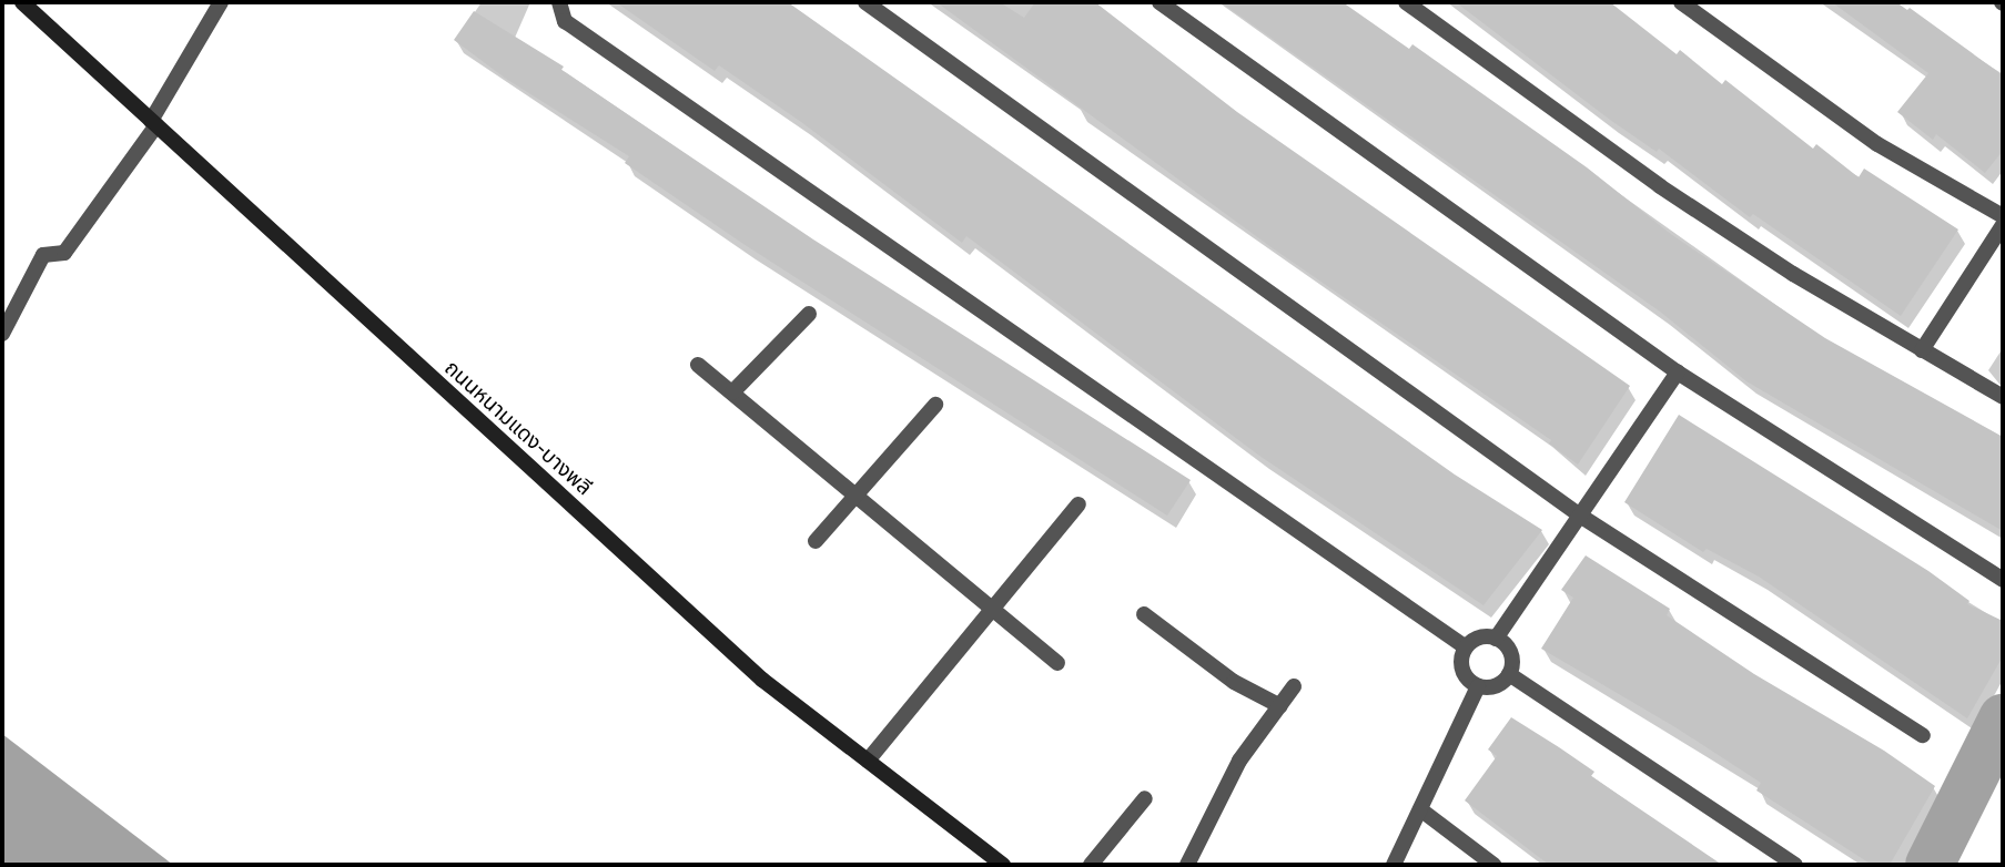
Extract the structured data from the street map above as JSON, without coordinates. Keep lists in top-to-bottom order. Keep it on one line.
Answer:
{"streets":{"main road":["ถนนหนามแดง-บางพลี"]}}
